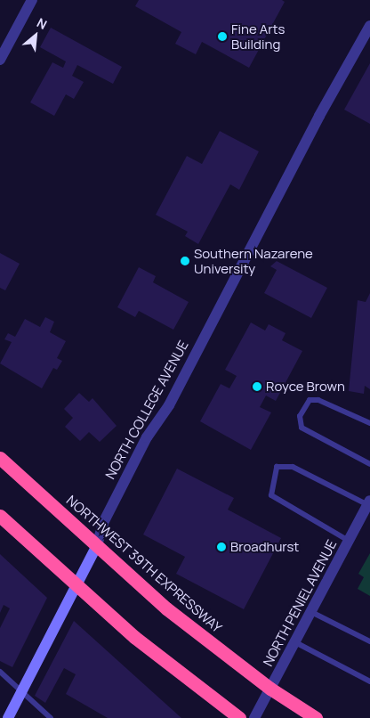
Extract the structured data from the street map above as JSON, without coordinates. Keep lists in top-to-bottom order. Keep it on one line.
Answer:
{"streets":{"highway":["NORTHWEST 39TH EXPRESSWAY"],"street":["NORTH COLLEGE AVENUE","NORTH PENIEL AVENUE"]},"crossings":[["NORTH COLLEGE AVENUE","NORTHWEST 39TH EXPRESSWAY"],["NORTHWEST 39TH EXPRESSWAY","NORTH PENIEL AVENUE"]],"places":["Fine Arts Building","Southern Nazarene University","Royce Brown","Broadhurst"],"north":"top right"}
